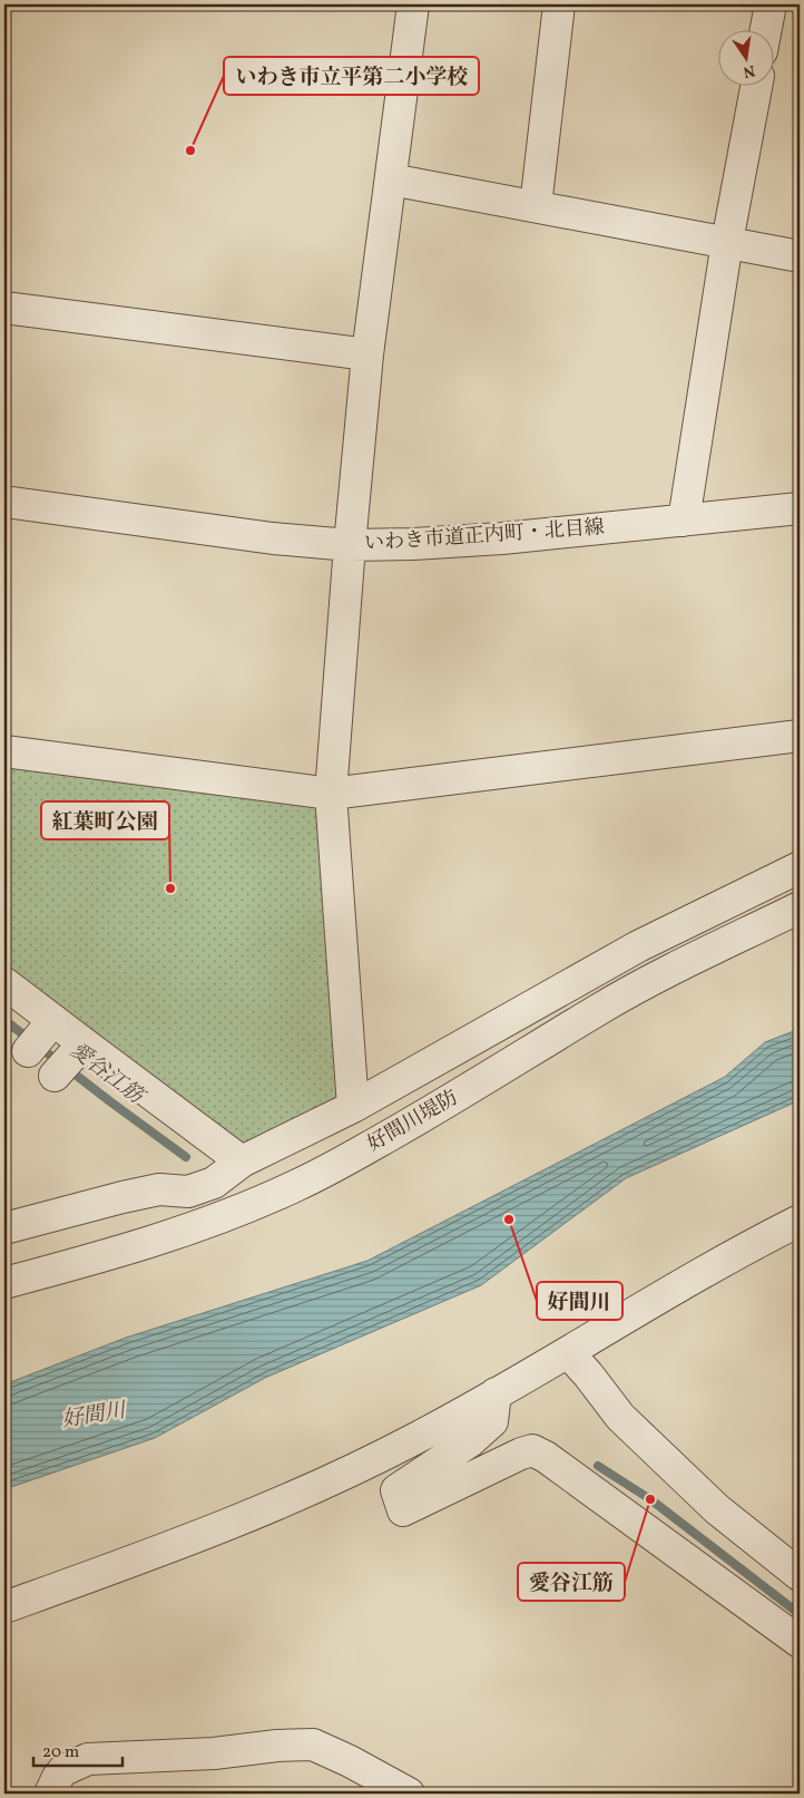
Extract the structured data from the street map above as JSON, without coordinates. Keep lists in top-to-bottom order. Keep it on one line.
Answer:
{"streets":{"street":["いわき市道正内町・北目線","好間川堤防"]},"water":["愛谷江筋","好間川"],"places":["いわき市立平第二小学校","紅葉町公園","好間川","愛谷江筋"],"scale_bar":"20 m","north":"bottom"}
